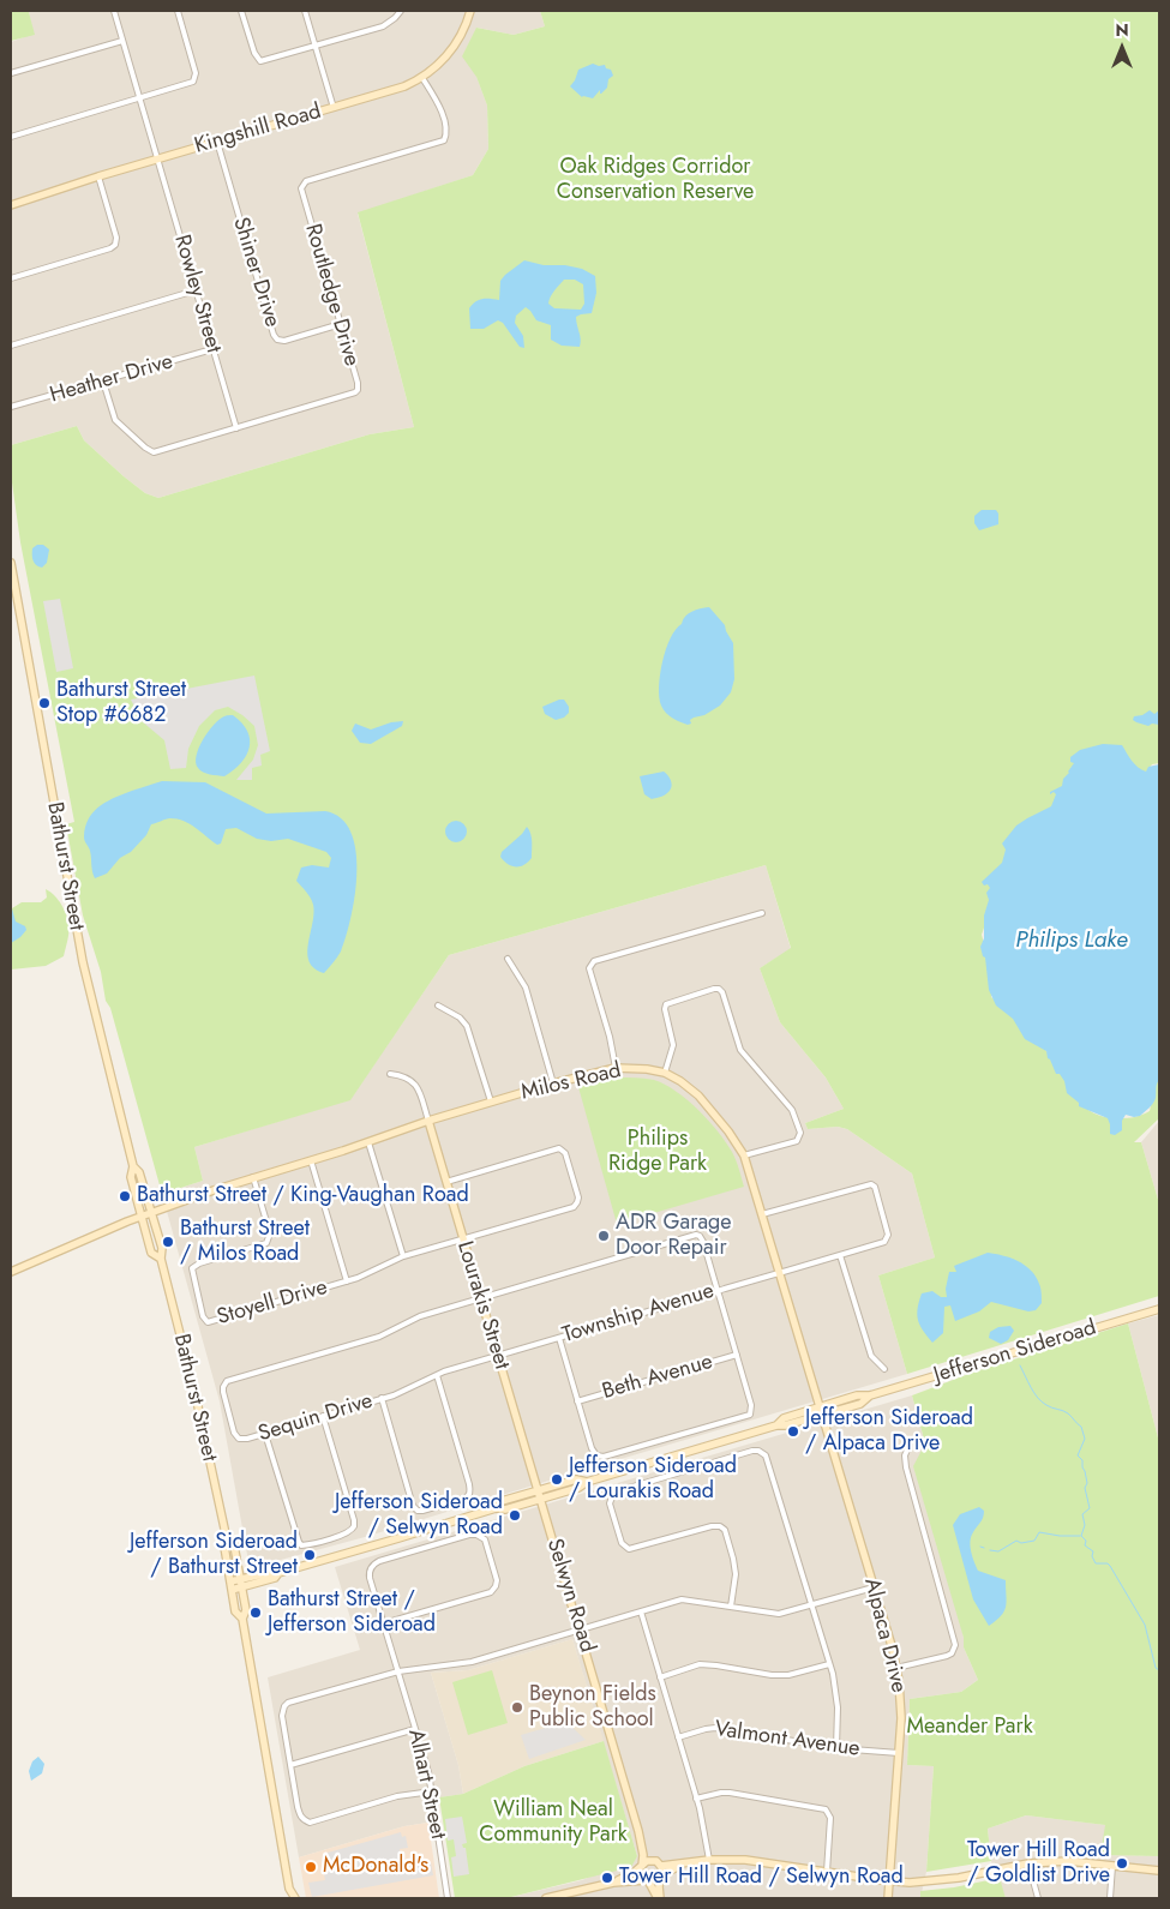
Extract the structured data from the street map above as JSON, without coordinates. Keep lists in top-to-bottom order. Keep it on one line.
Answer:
{"streets":{"street":["Kingshill Road","Shiner Drive","Rowley Street","Routledge Drive","Heather Drive","Bathurst Street","Milos Road","Stoyell Drive","Lourakis Street","Township Avenue","Jefferson Sideroad","Beth Avenue","Sequin Drive","Selwyn Road","Alpaca Drive","Valmont Avenue","Alhart Street"]},"crossings":[["Kingshill Road","Shiner Drive"],["Kingshill Road","Rowley Street"],["Kingshill Road","Routledge Drive"],["Shiner Drive","Routledge Drive"],["Rowley Street","Routledge Drive"],["Rowley Street","Heather Drive"],["Routledge Drive","Heather Drive"],["Bathurst Street","Milos Road"],["Bathurst Street","Jefferson Sideroad"],["Milos Road","Stoyell Drive"],["Milos Road","Lourakis Street"],["Milos Road","Township Avenue"],["Milos Road","Jefferson Sideroad"],["Milos Road","Alpaca Drive"],["Stoyell Drive","Lourakis Street"],["Lourakis Street","Township Avenue"],["Lourakis Street","Jefferson Sideroad"],["Lourakis Street","Sequin Drive"],["Lourakis Street","Selwyn Road"],["Township Avenue","Sequin Drive"],["Jefferson Sideroad","Selwyn Road"],["Jefferson Sideroad","Alpaca Drive"],["Alpaca Drive","Valmont Avenue"]],"water":["Philips Lake"],"parks":["Oak Ridges Corridor Conservation Reserve","Philips Ridge Park","Meander Park","William Neal Community Park"],"places":["Bathurst Street Stop #6682","Bathurst Street / King-Vaughan Road","ADR Garage Door Repair","Bathurst Street / Milos Road","Jefferson Sideroad / Alpaca Drive","Jefferson Sideroad / Lourakis Road","Jefferson Sideroad / Selwyn Road","Jefferson Sideroad / Bathurst Street","Bathurst Street / Jefferson Sideroad","Beynon Fields Public School","Tower Hill Road / Goldlist Drive","McDonald's","Tower Hill Road / Selwyn Road"],"north":"top"}
